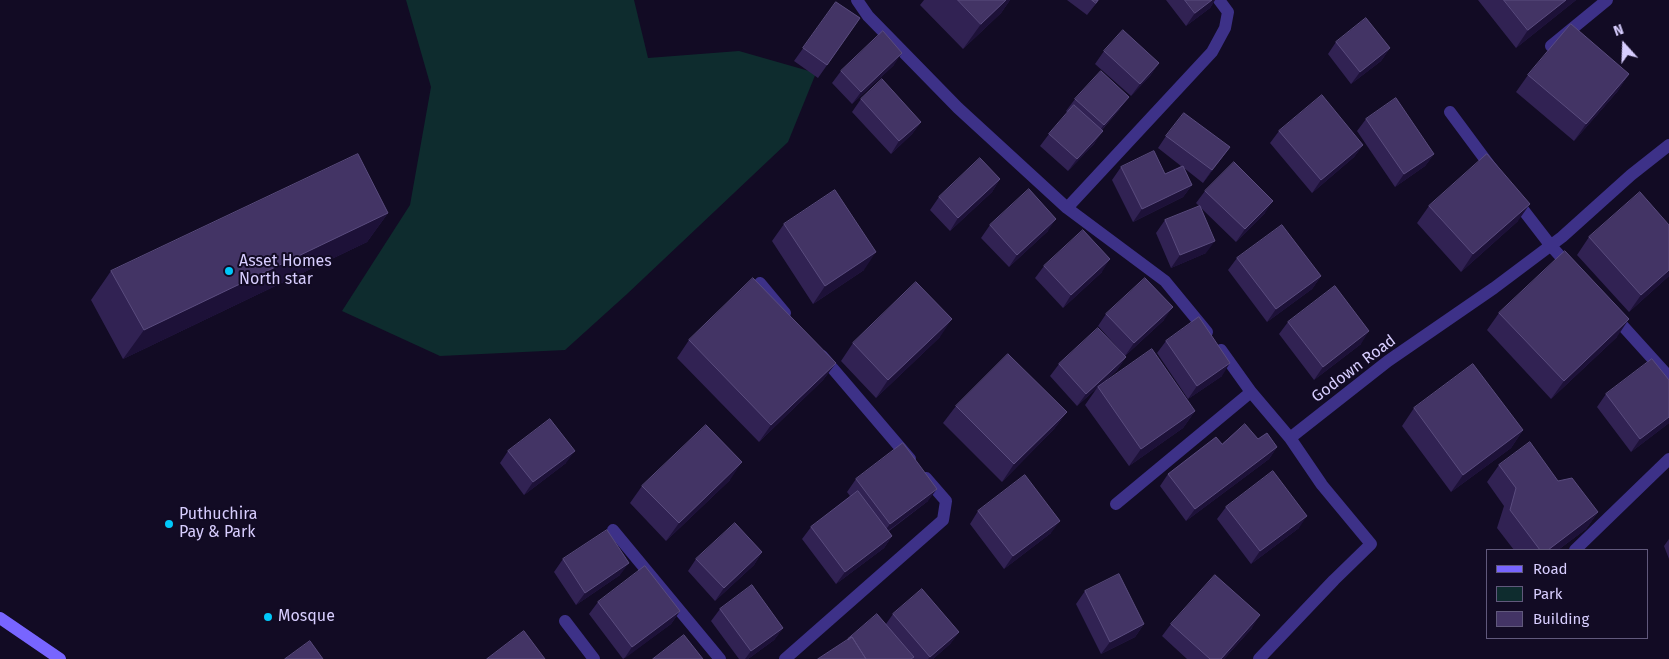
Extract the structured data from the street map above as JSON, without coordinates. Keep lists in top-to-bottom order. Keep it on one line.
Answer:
{"streets":{"street":["Godown Road"]},"places":["Asset Homes North star","Puthuchira Pay & Park","Mosque"],"legend":["Road","Park","Building"],"north":"top"}
